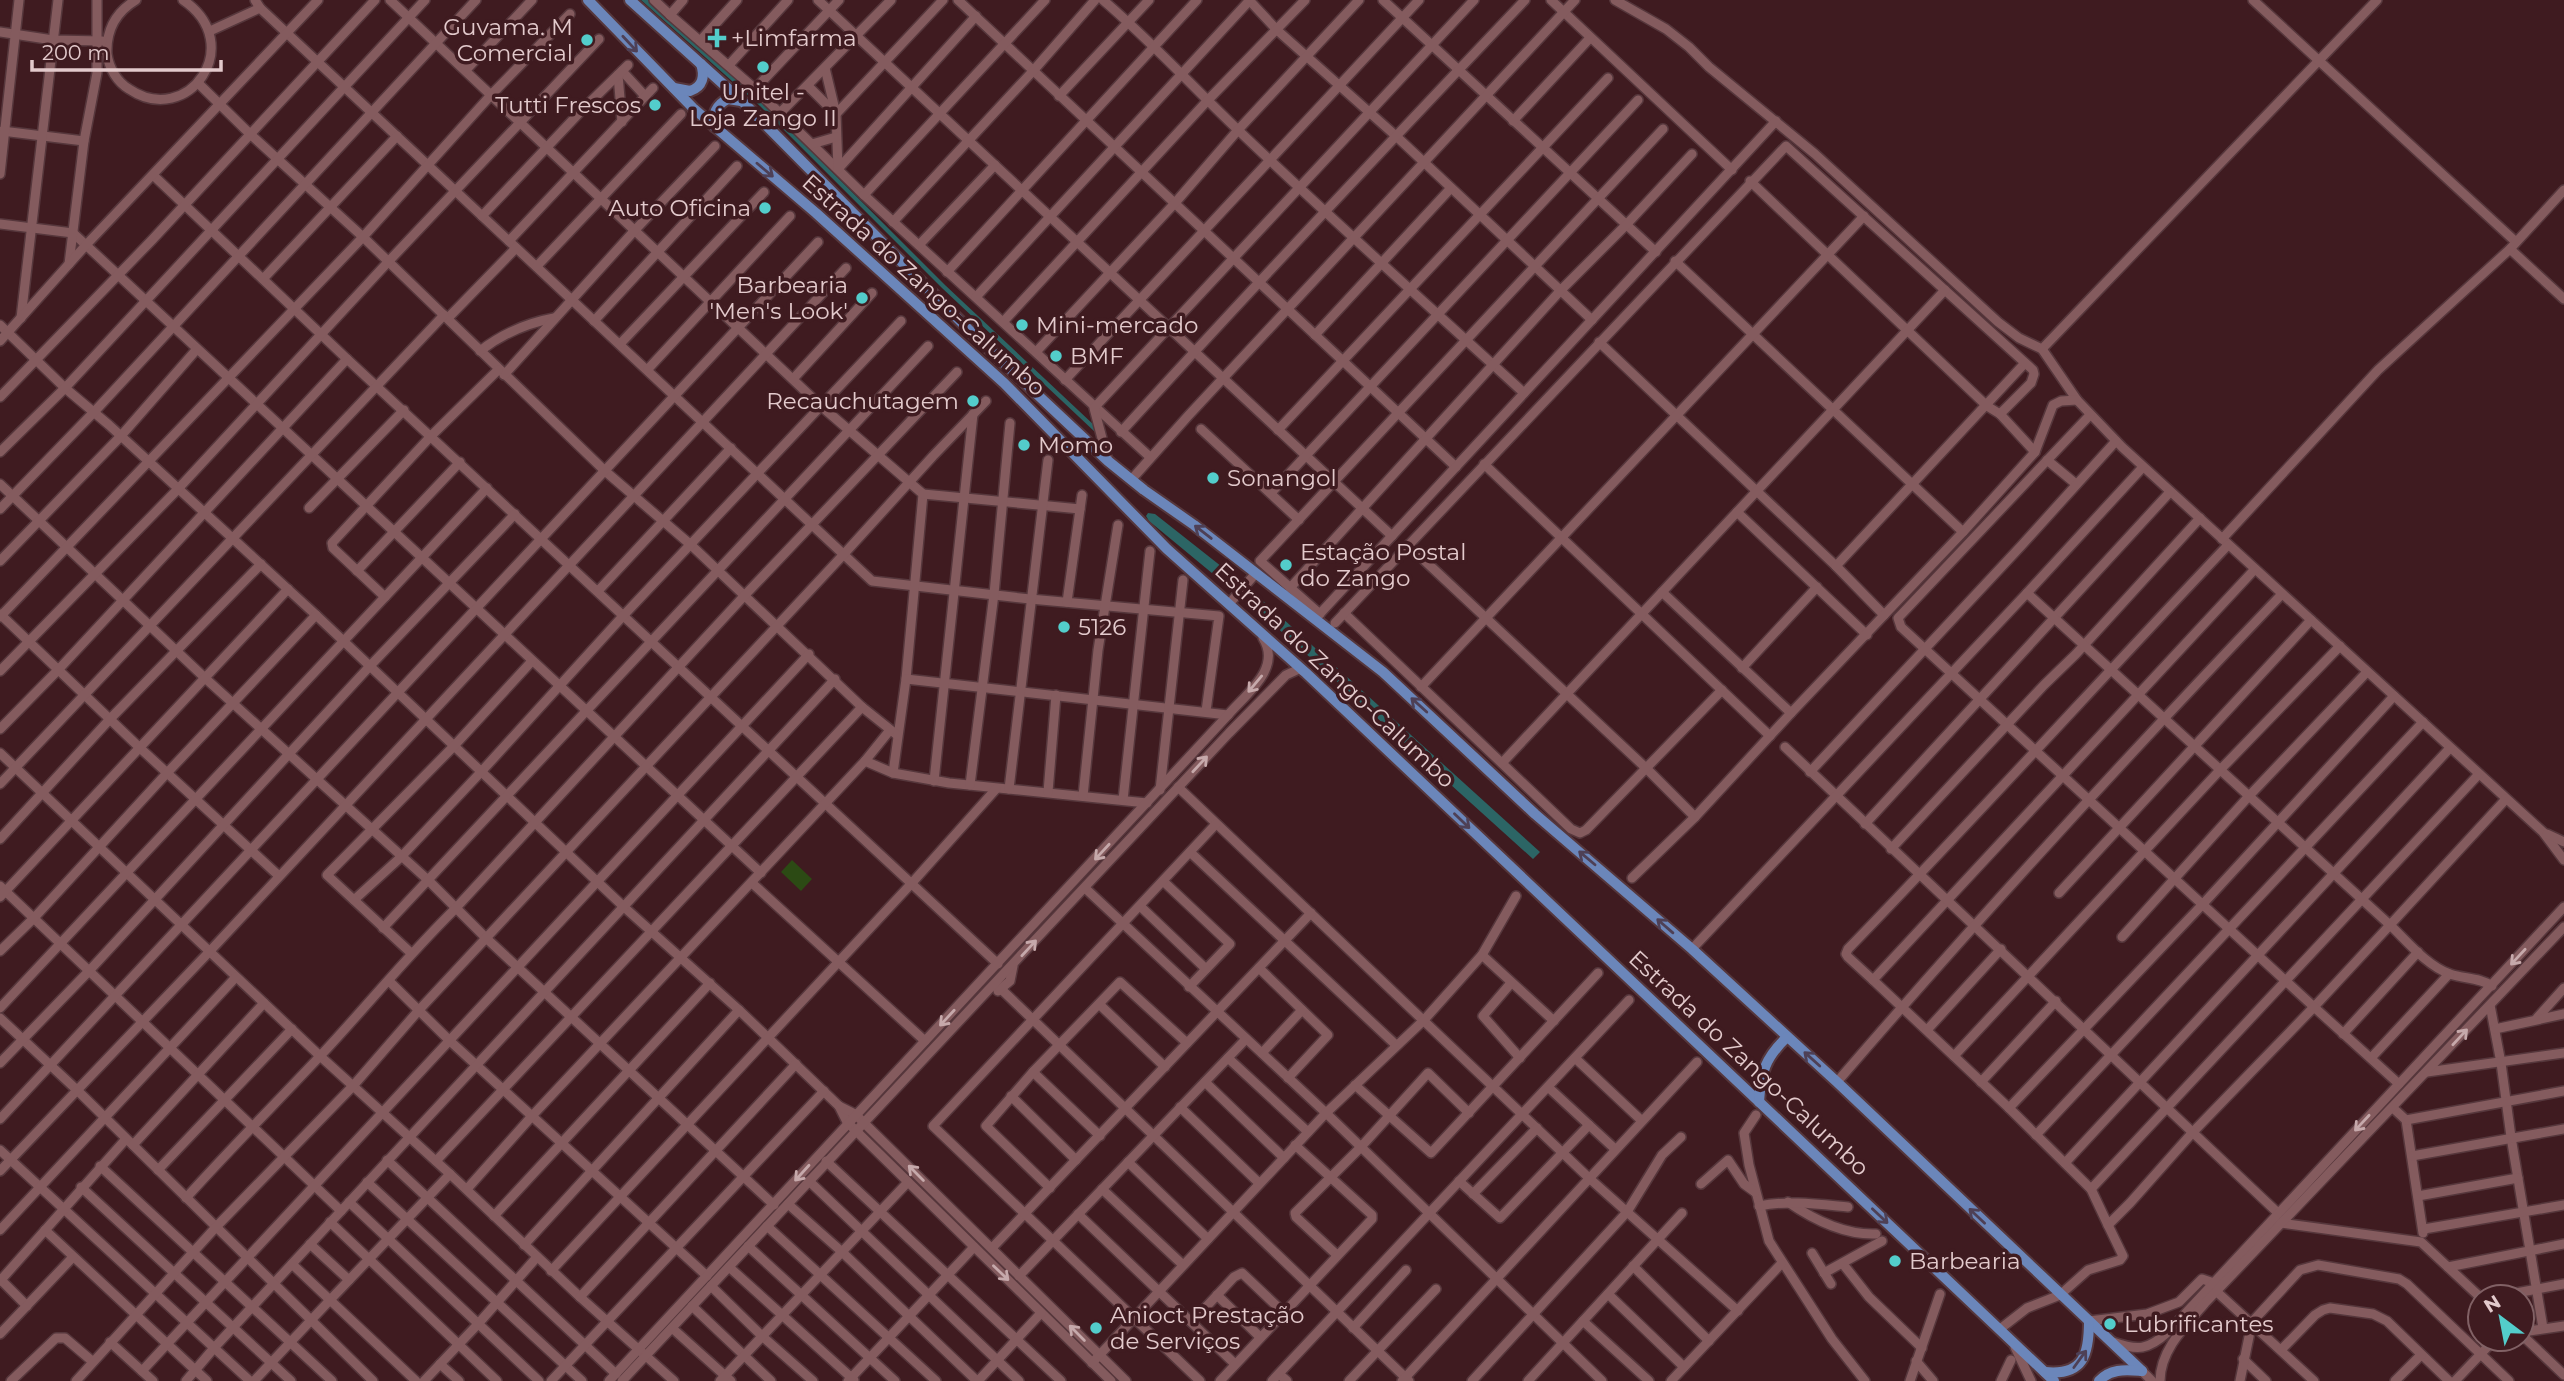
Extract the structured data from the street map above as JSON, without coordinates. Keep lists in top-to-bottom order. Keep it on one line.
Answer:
{"streets":{"main road":["Estrada do Zango-Calumbo"]},"places":{"health":["+Limfarma"],"other":["Guvama. M Comercial","Unitel - Loja Zango II","Tutti Frescos","Auto Oficina","Barbearia 'Men's Look'","Mini-mercado","BMF","Recauchutagem","Momo","Sonangol","Estação Postal do Zango","5126","Barbearia","Lubrificantes","Anioct Prestação de Serviços"]},"scale_bar":"200 m","north":"top left"}
